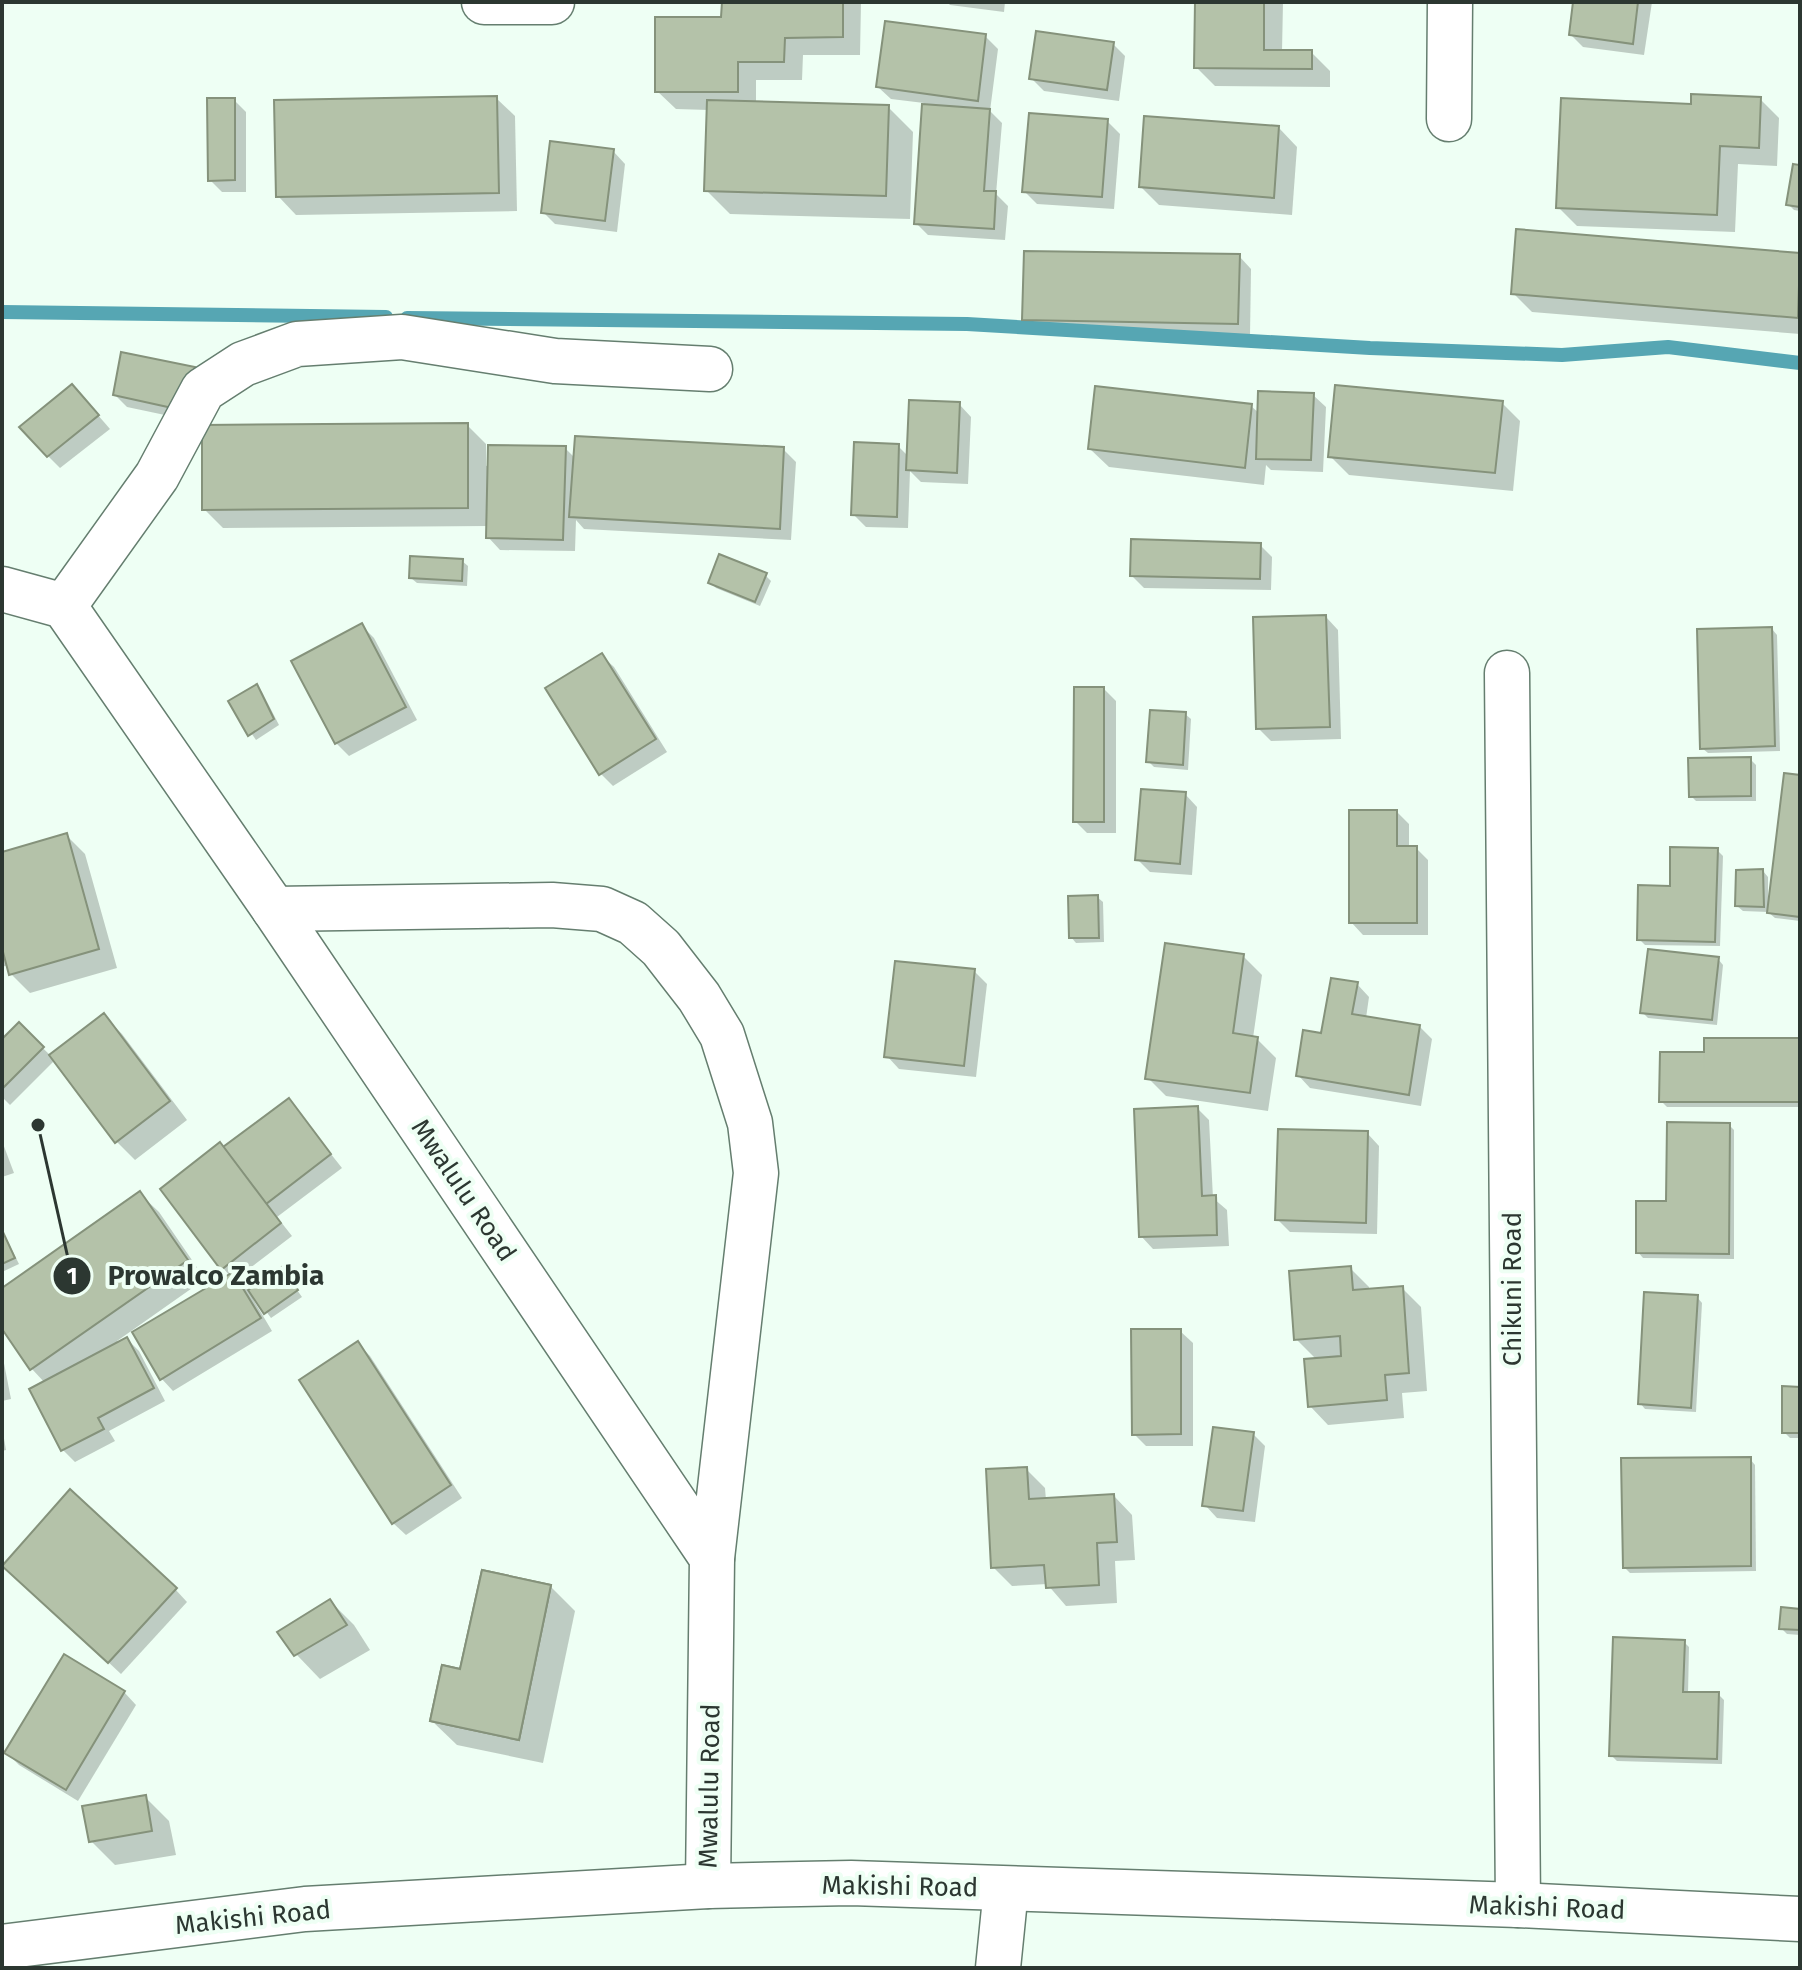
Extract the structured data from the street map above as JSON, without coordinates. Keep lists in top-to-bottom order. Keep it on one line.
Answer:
{"streets":{"street":["Mwalulu Road","Chikuni Road","Makishi Road"]},"crossings":[["Mwalulu Road","Makishi Road"],["Chikuni Road","Makishi Road"]],"places":["Prowalco Zambia"]}
